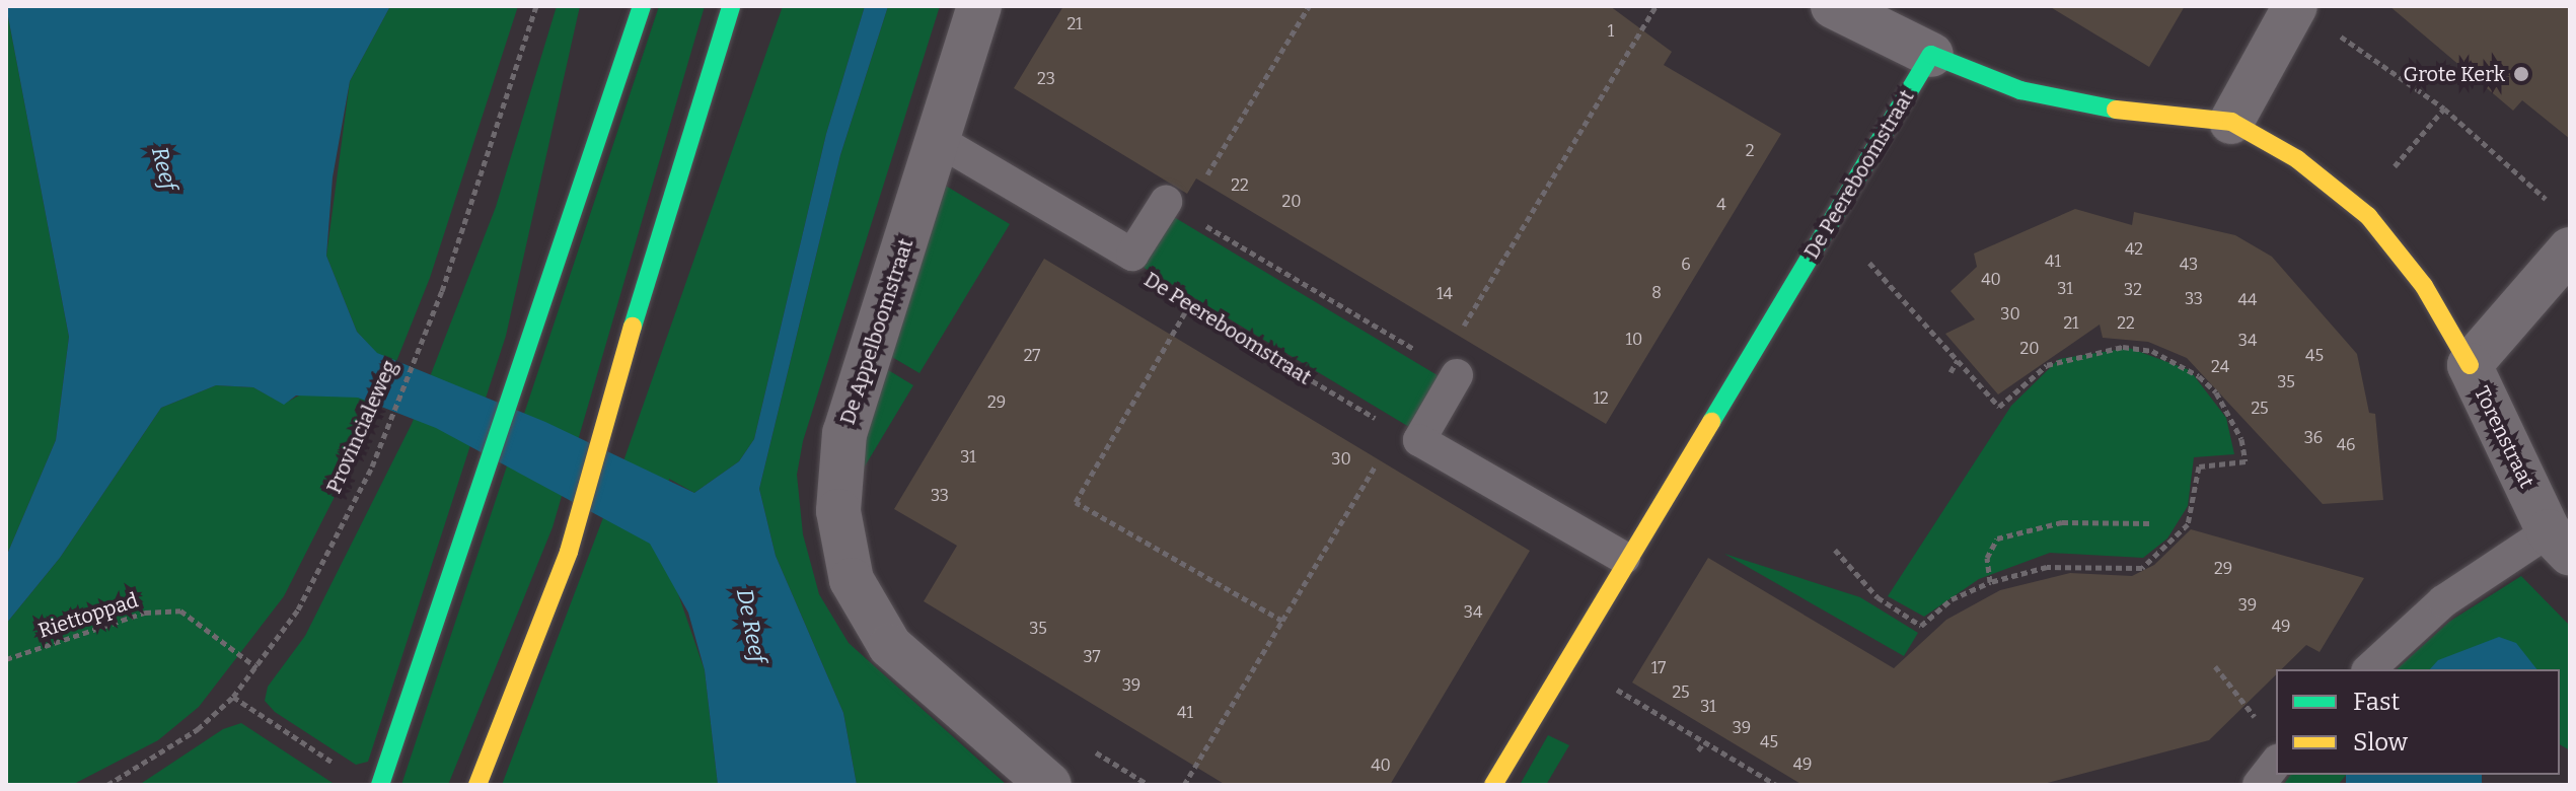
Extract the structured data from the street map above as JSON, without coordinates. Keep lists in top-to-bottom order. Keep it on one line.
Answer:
{"streets":{"main road":["De Peereboomstraat"],"street":["De Appelboomstraat","Torenstraat"],"path":["Provincialeweg","Riettoppad"]},"crossings":[["Provincialeweg","Riettoppad"]],"water":["Reef","De Reef"],"places":["Grote Kerk"],"house_numbers":["21","1","23","2","22","20","4","42","41","6","43","40","31","32","8","14","33","44","30","21","22","10","34","20","27","45","24","35","12","29","25","36","46","31","30","33","29","39","34","49","35","37","17","39","25","31","41","39","45","49","40"],"legend":["Fast","Slow"]}
